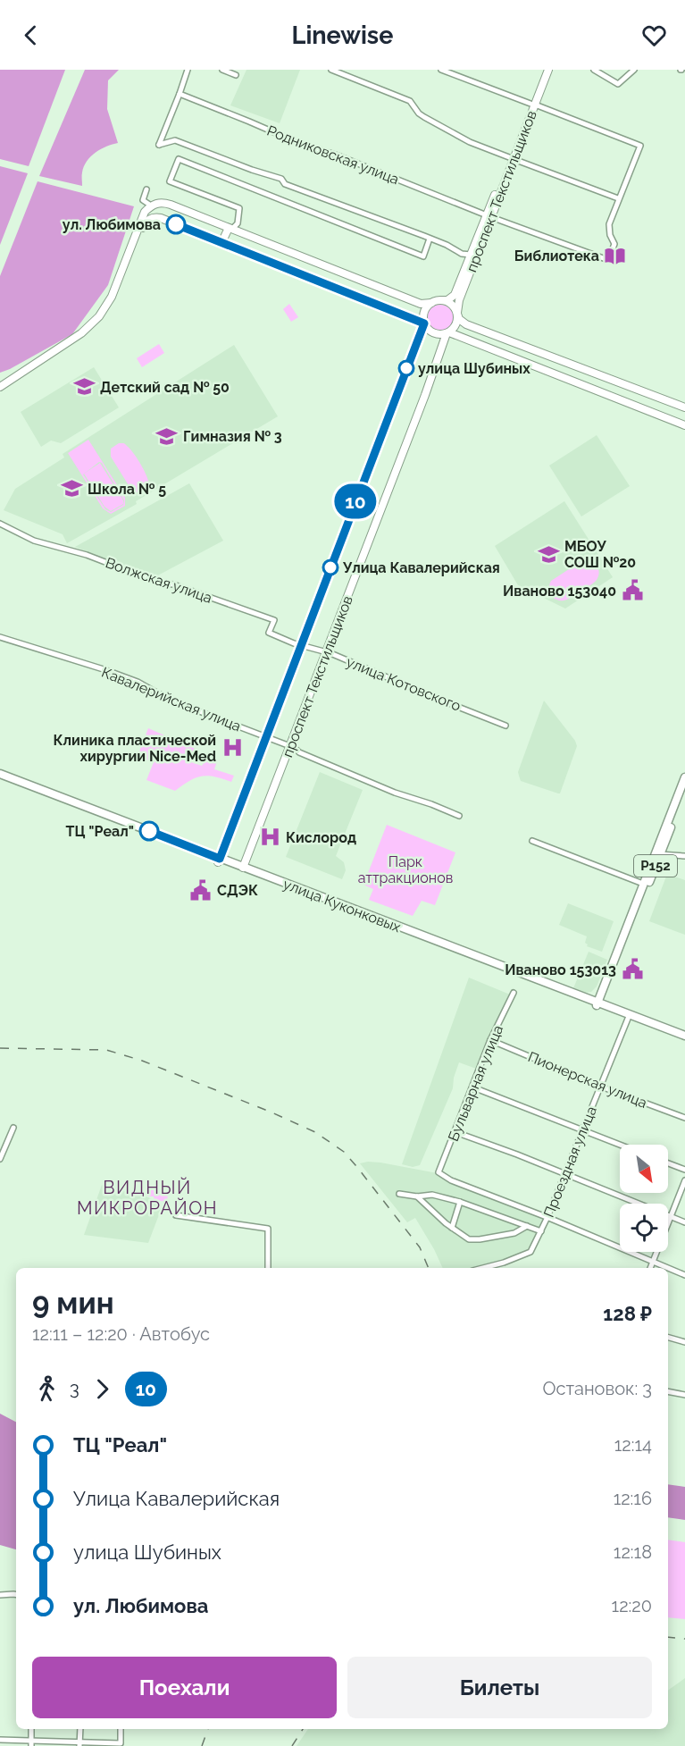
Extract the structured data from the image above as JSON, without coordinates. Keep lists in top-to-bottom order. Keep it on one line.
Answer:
{"streets":{"main road":["проспект Текстильщиков","Р152","улица Куконковых"],"street":["Родниковская улица","Волжская улица","улица Котовского","Кавалерийская улица","Пионерская улица","Бульварная улица","Проездная улица"]},"crossings":[["Родниковская улица","проспект Текстильщиков"],["проспект Текстильщиков","Волжская улица"],["проспект Текстильщиков","улица Котовского"],["проспект Текстильщиков","Кавалерийская улица"],["проспект Текстильщиков","улица Куконковых"],["Волжская улица","улица Котовского"],["Р152","улица Куконковых"],["улица Куконковых","Проездная улица"],["Пионерская улица","Бульварная улица"],["Пионерская улица","Проездная улица"],["Бульварная улица","Проездная улица"]],"districts":["ВИДНЫЙ МИКРОРАЙОН"],"parks":["Парк аттракционов"],"places":{"other":["ул. Любимова","улица Шубиных","Улица Кавалерийская","ТЦ \"Реал\""],"library":["Библиотека"],"school or university":["Детский сад № 50","Гимназия № 3","Школа № 5","МБОУ СОШ №20"],"public building":["Иваново 153040","СДЭК","Иваново 153013"],"hospital":["Клиника пластической хирургии Nice-Med","Кислород"]},"lines":["bus line 10"],"north":"bottom right","page":{"header":"Linewise","on_map":"10","heading":["9 мин","12:11 – 12:20 · Автобус","128 ₽"],"legs":["3","10","Остановок: 3"],"list":[{"name":"ТЦ \"Реал\"","value":"12:14"},{"name":"Улица Кавалерийская","value":"12:16"},{"name":"улица Шубиных","value":"12:18"},{"name":"ул. Любимова","value":"12:20"}],"buttons":["Поехали","Билеты"]}}
